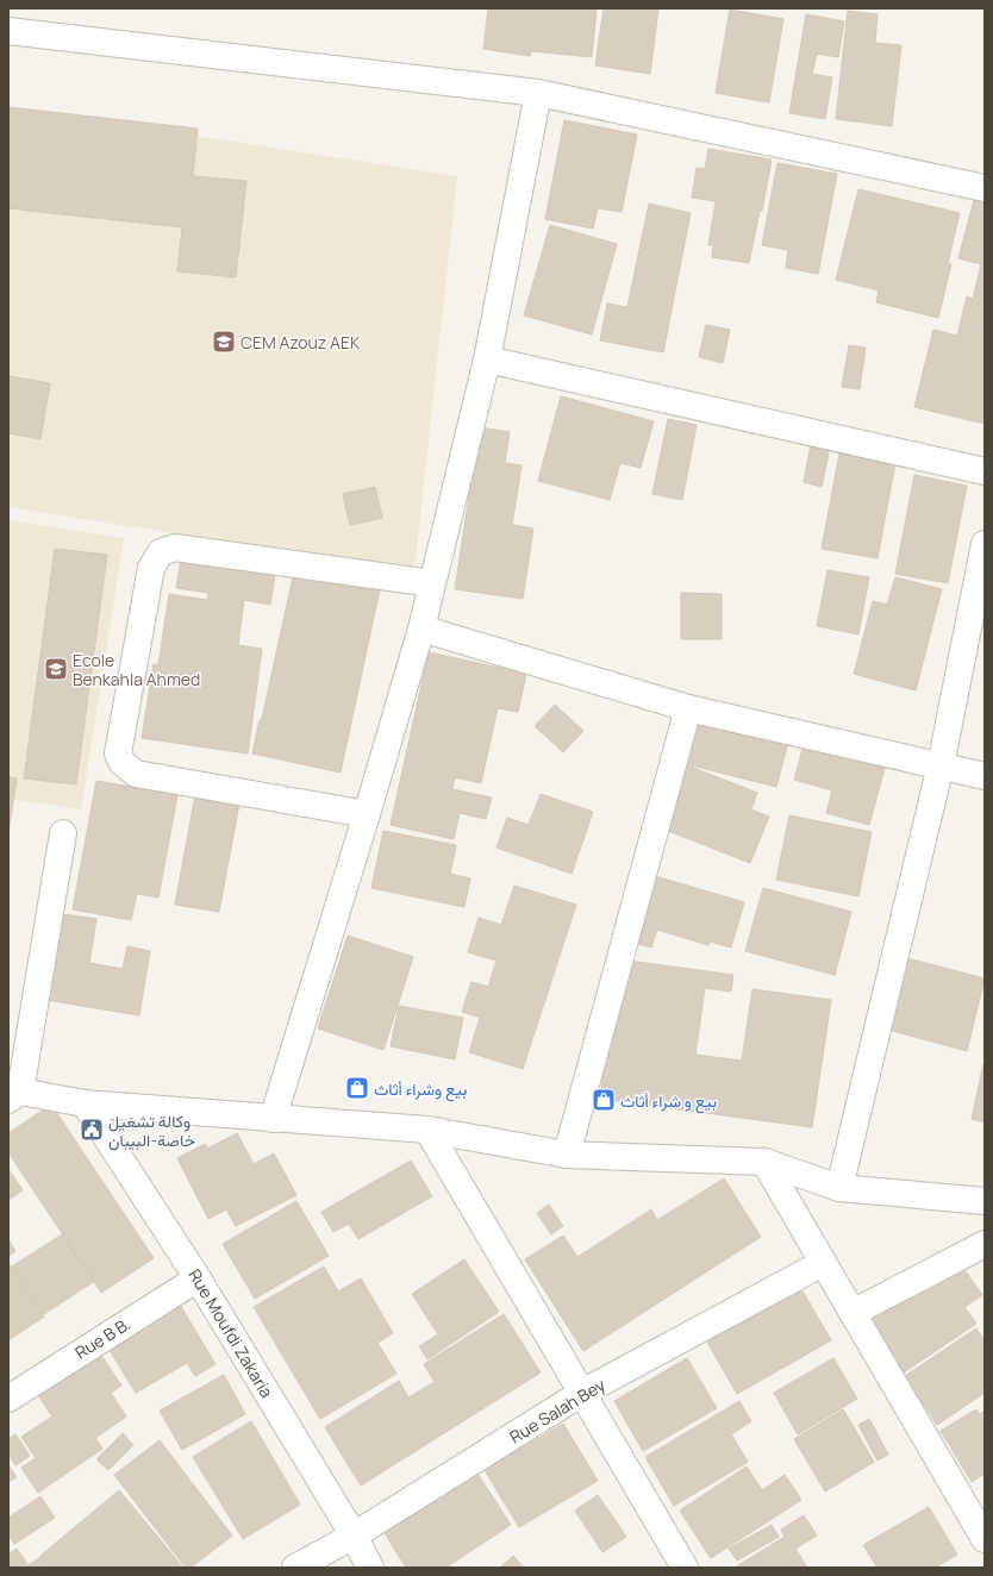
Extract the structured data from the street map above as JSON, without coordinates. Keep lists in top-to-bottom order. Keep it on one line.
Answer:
{"streets":{"street":["Rue Moufdi Zakaria","Rue B B.","Rue Salah Bey"]},"crossings":[["Rue Moufdi Zakaria","Rue B B."],["Rue Moufdi Zakaria","Rue Salah Bey"]],"places":{"school or university":["CEM Azouz AEK","Ecole Benkahla Ahmed"],"shop":["بيع وشراء أثاث","بيع و شراء أثاث"],"public building":["وكالة تشغيل خاصة-البيبان"]}}
